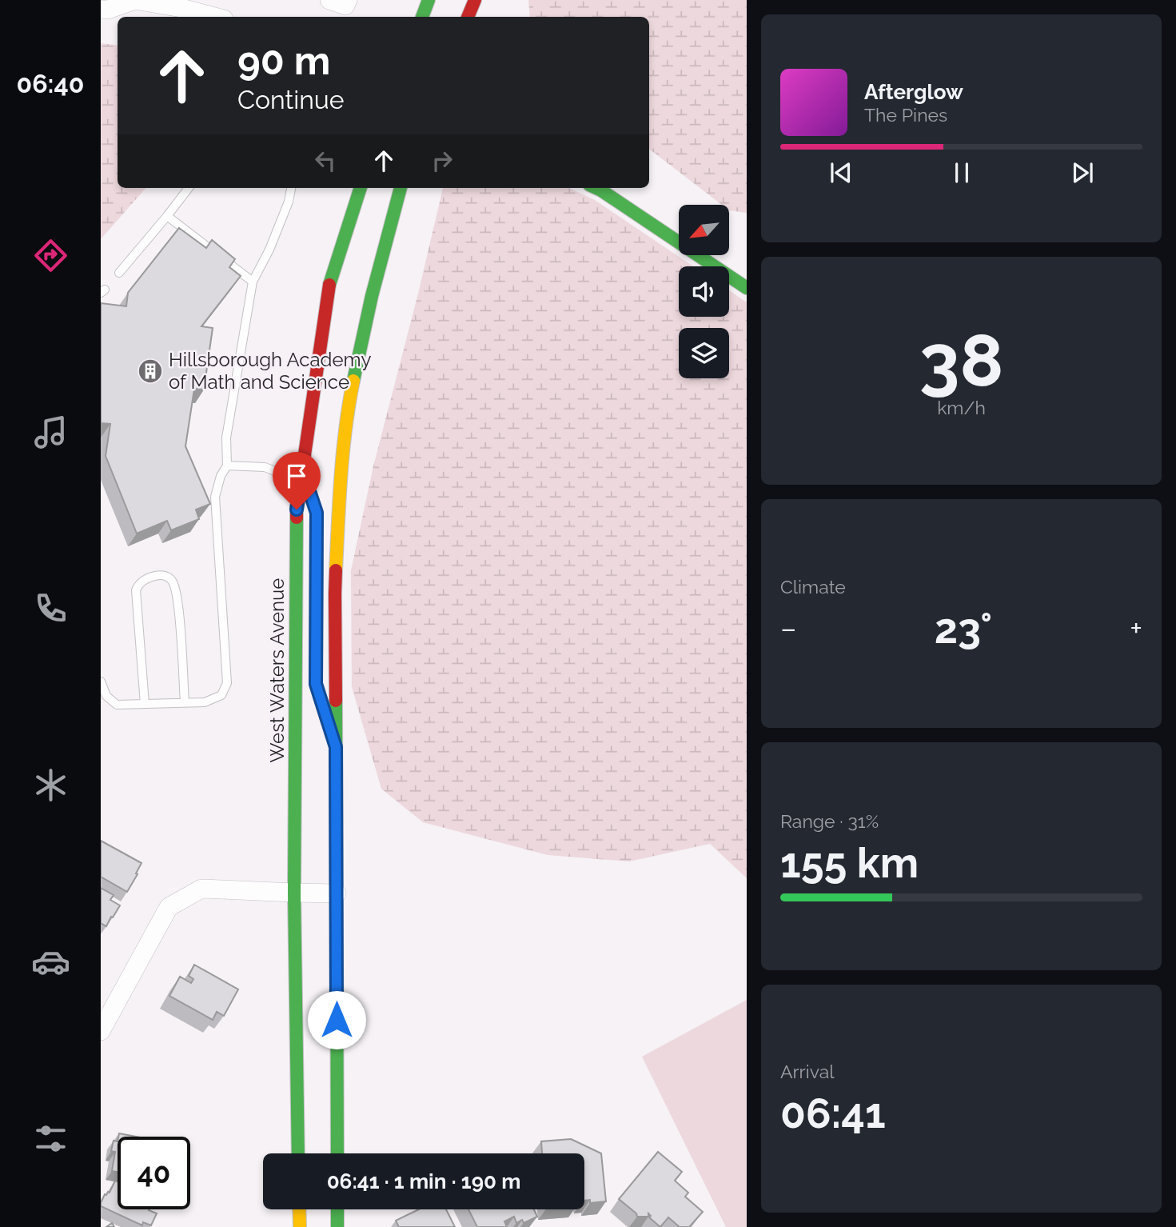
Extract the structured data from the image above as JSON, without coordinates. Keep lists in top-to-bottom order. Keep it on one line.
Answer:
{"streets":{"street":["West Waters Avenue"]},"places":{"building":["Hillsborough Academy of Math and Science"]},"north":"bottom left","page":{"tabs":"06:40","turn":["90 m","Continue"],"song":["Afterglow","The Pines"],"tile":[["38","km/h"],"Climate",["Range · 31%","155 km"],["Arrival","06:41"]],"heat":["−","23°","+"],"limit":"40","trip":"06:41 · 1 min · 190 m"}}
